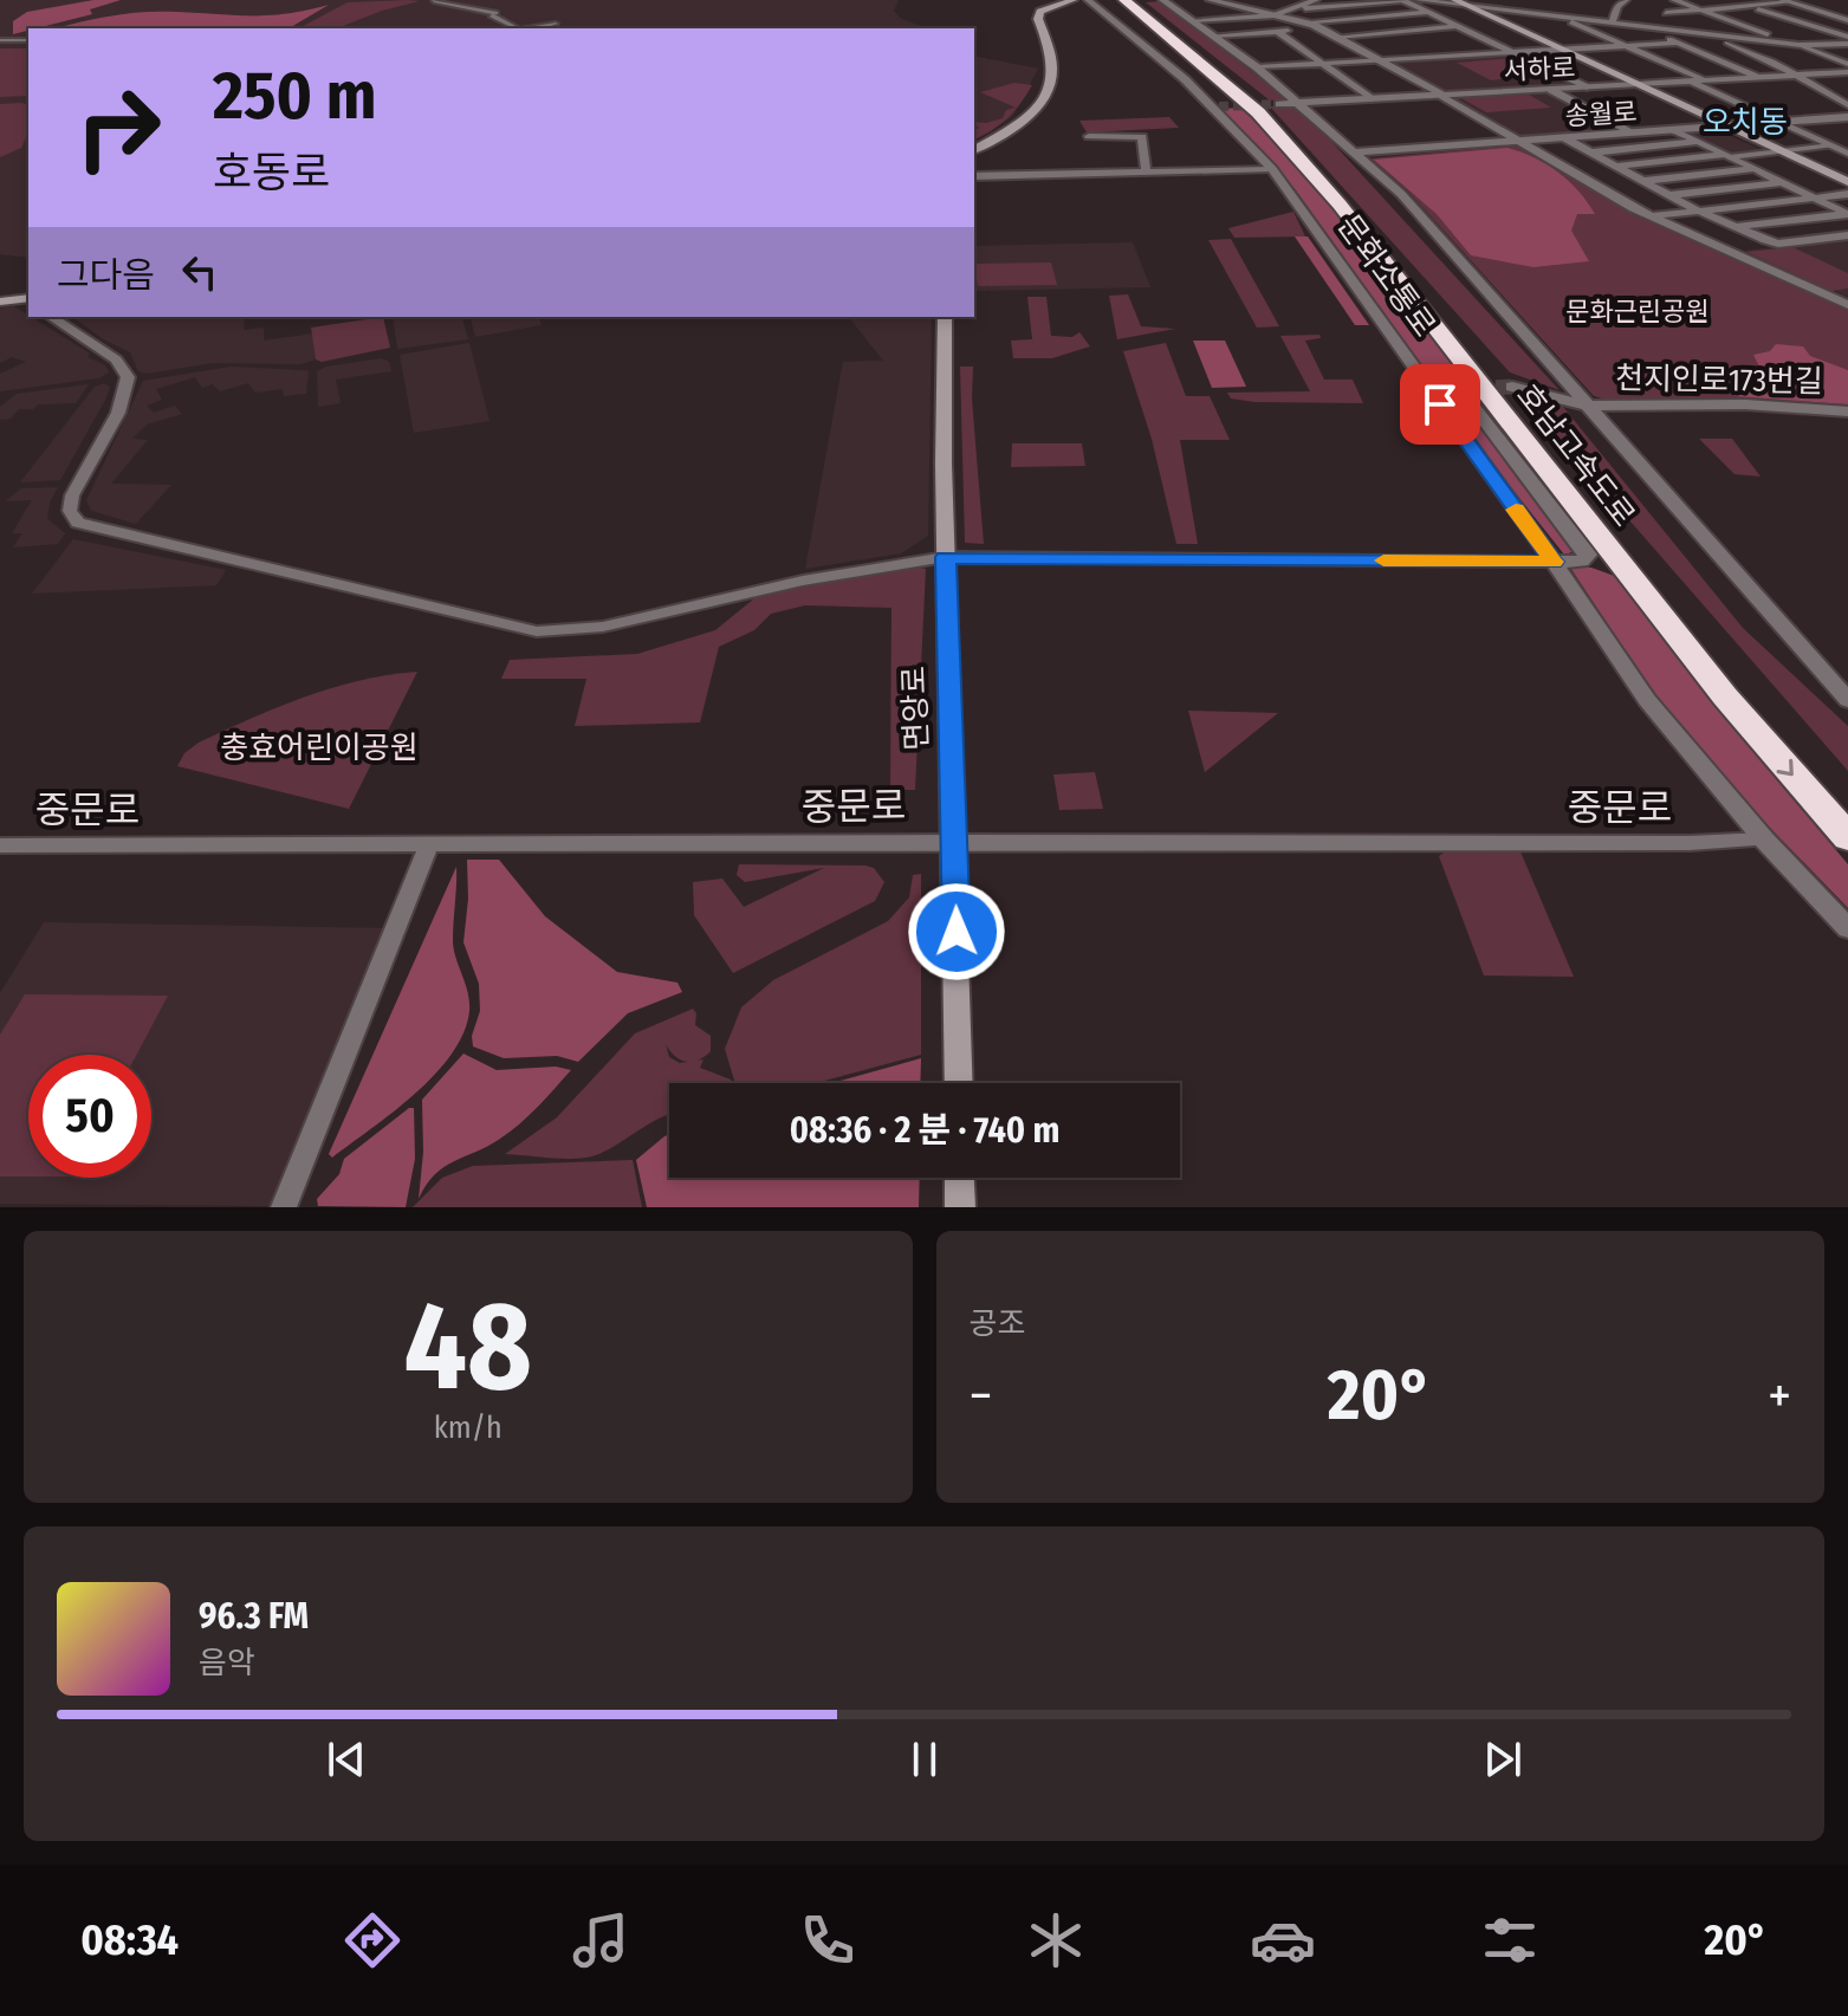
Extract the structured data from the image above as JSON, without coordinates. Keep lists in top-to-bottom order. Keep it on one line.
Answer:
{"streets":{"highway":["호남고속도로"],"main road":["서하로","면앙로"],"street":["송월로","문화소통로","천지인로173번길","중문로"]},"crossings":[["서하로","송월로"],["문화소통로","중문로"],["면앙로","중문로"]],"districts":["오치동"],"parks":["문화근린공원","충효어린이공원"],"page":{"turn":["250 m","호동로"],"then":"그다음","limit":"50","trip":"08:36 · 2 분 · 740 m","tile":[["48","km/h"],"공조"],"heat":["−","20°","+"],"song":["96.3 FM","음악"],"tabs":["08:34","20°"]}}
